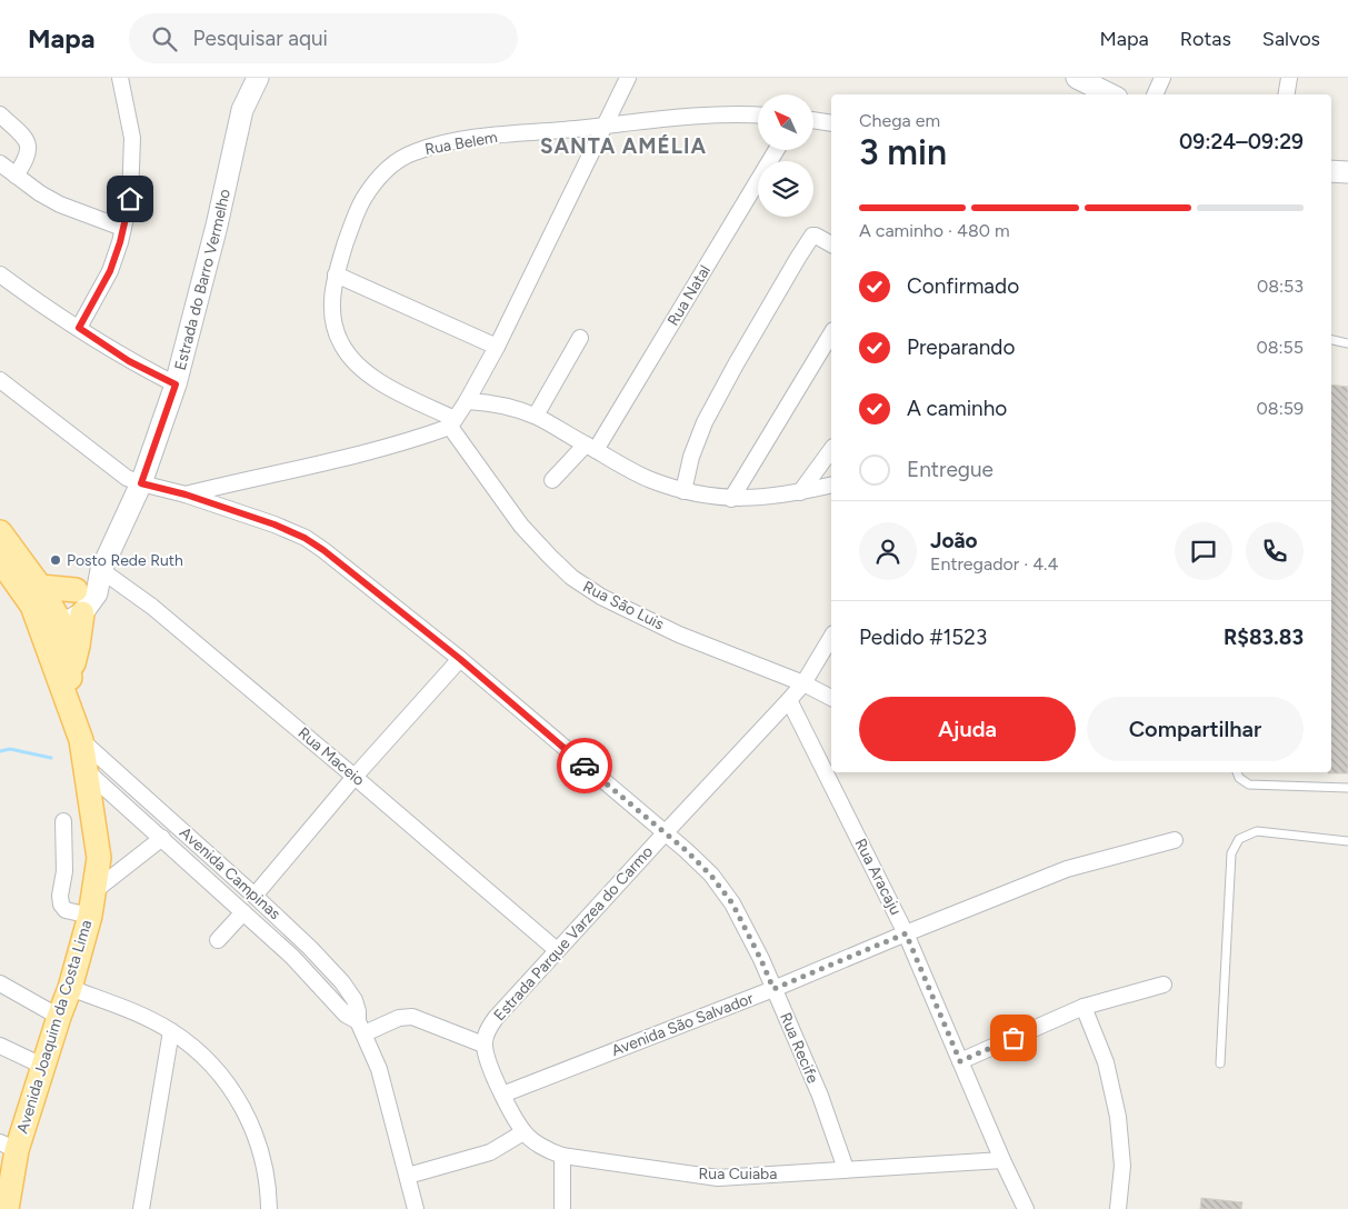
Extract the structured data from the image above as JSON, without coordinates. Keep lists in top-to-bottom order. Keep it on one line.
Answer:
{"streets":{"main road":["Avenida Joaquim da Costa Lima"],"street":["Rua Belem","Estrada do Barro Vermelho","Rua Natal","Rua São Luis","Rua Maceio","Avenida Campinas","Rua Aracaju","Estrada Parque Varzea do Carmo","Avenida São Salvador","Rua Recife","Rua Cuiaba"]},"crossings":[["Rua Belem","Rua São Luis"],["Estrada do Barro Vermelho","Rua Maceio"],["Estrada do Barro Vermelho","Avenida Joaquim da Costa Lima"],["Estrada do Barro Vermelho","Rua Recife"],["Rua São Luis","Estrada Parque Varzea do Carmo"],["Rua Maceio","Estrada Parque Varzea do Carmo"],["Avenida Campinas","Avenida Joaquim da Costa Lima"],["Rua Aracaju","Estrada Parque Varzea do Carmo"],["Rua Aracaju","Avenida São Salvador"],["Rua Aracaju","Rua Cuiaba"],["Estrada Parque Varzea do Carmo","Rua Recife"],["Avenida São Salvador","Rua Recife"],["Avenida São Salvador","Rua Cuiaba"],["Rua Recife","Rua Cuiaba"]],"districts":["SANTA AMÉLIA"],"places":["Posto Rede Ruth"],"north":"top left","page":{"header":"Mapa","search":"Pesquisar aqui","nav":["Mapa","Rotas","Salvos"],"heading":["3 min","Chega em","09:24–09:29"],"panel":["João","Entregador · 4.4","Pedido #1523","R$83.83"],"bar":"A caminho · 480 m","list":[["Confirmado","08:53"],["Preparando","08:55"],["A caminho","08:59"],"Entregue"],"buttons":["Ajuda","Compartilhar"]}}
